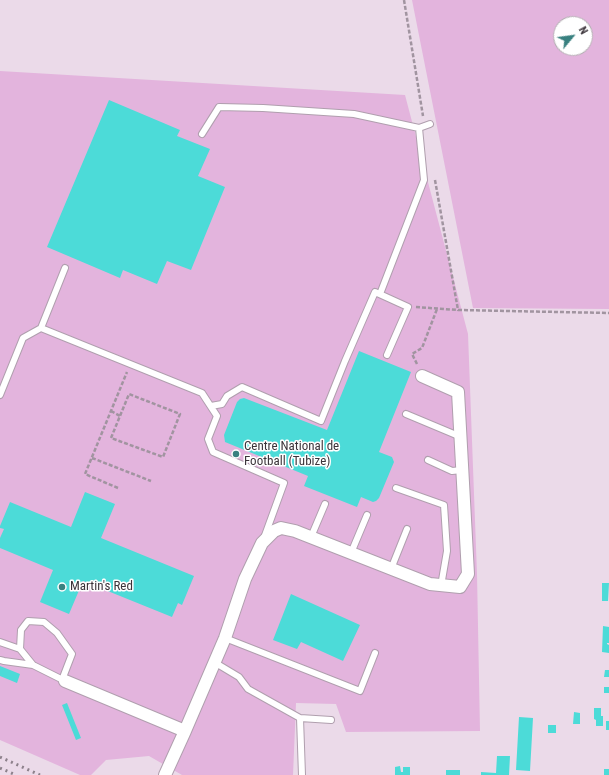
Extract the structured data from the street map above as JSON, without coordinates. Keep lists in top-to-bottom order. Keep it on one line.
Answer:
{"places":["Centre National de Football (Tubize)","Martin's Red"],"north":"top right"}
